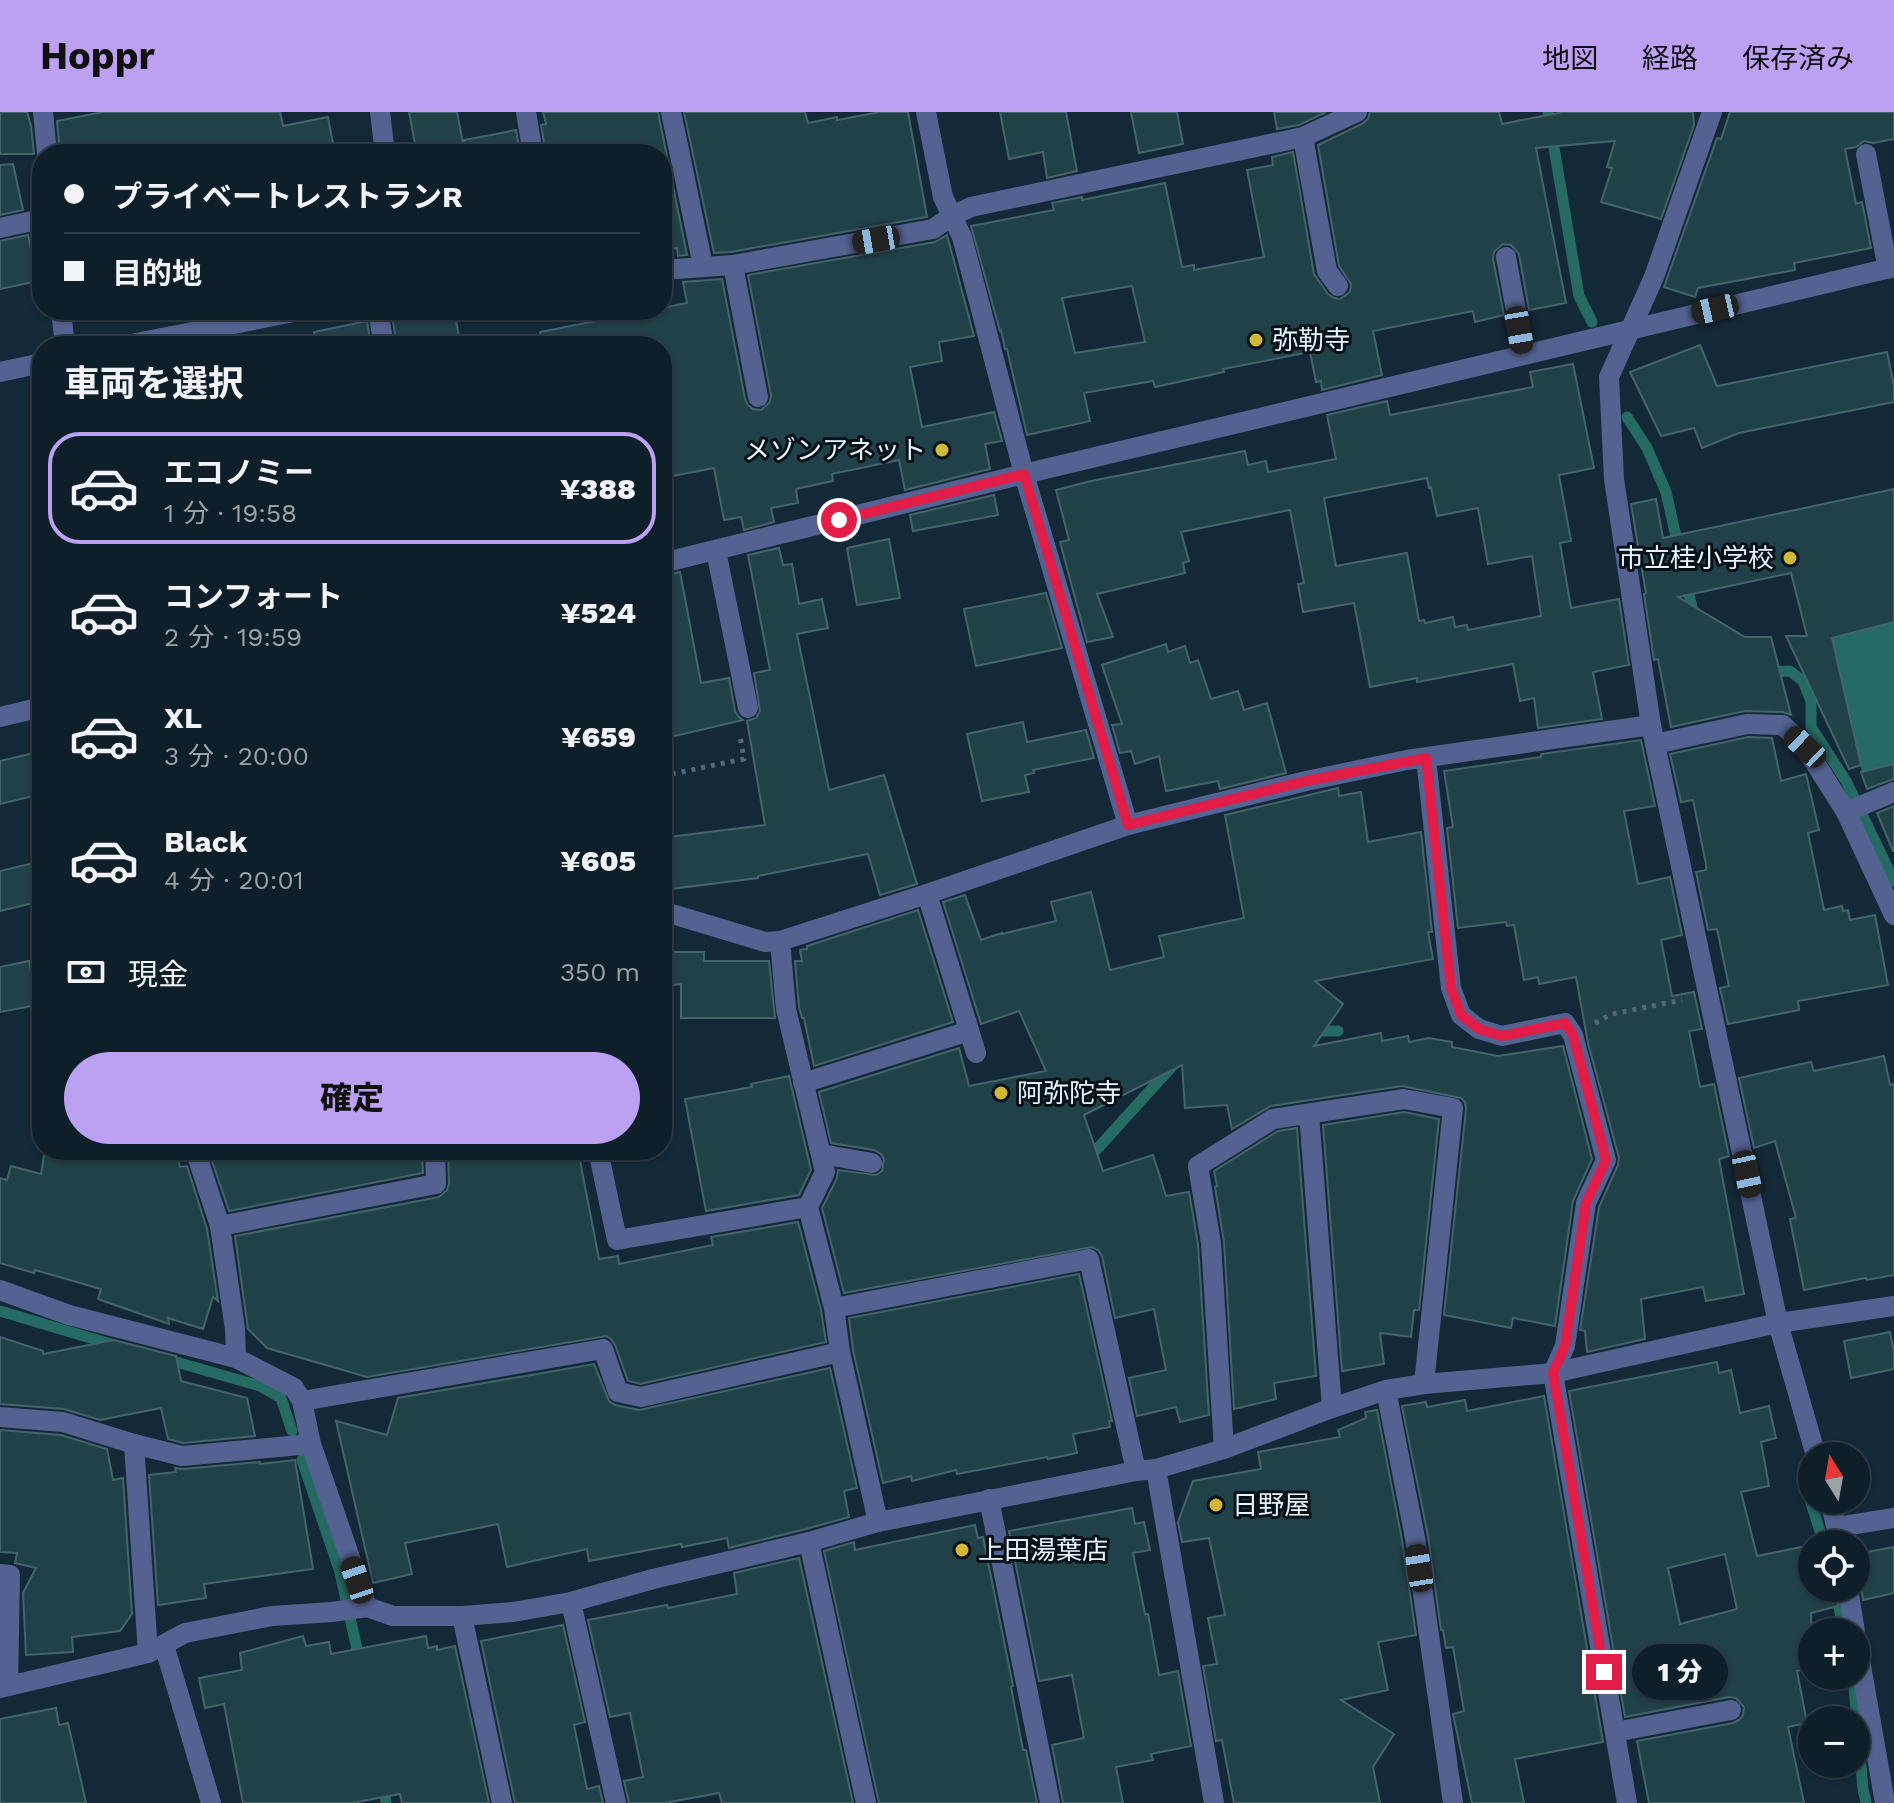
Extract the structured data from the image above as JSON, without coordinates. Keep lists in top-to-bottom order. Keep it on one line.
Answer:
{"places":["弥勒寺","メゾンアネット","市立桂小学校","阿弥陀寺","日野屋","上田湯葉店"],"north":"top","page":{"header":"Hoppr","nav":["地図","経路","保存済み"],"banner":["プライベートレストランR","目的地"],"heading":"車両を選択","list":[{"name":"エコノミー","note":"1 分 · 19:58","value":"¥388"},{"name":"コンフォート","note":"2 分 · 19:59","value":"¥524"},{"name":"XL","note":"3 分 · 20:00","value":"¥659"},{"name":"Black","note":"4 分 · 20:01","value":"¥605"}],"pay":["現金","350 m"],"buttons":"確定","map_buttons":["+","−"],"bubble":"1 分"}}
